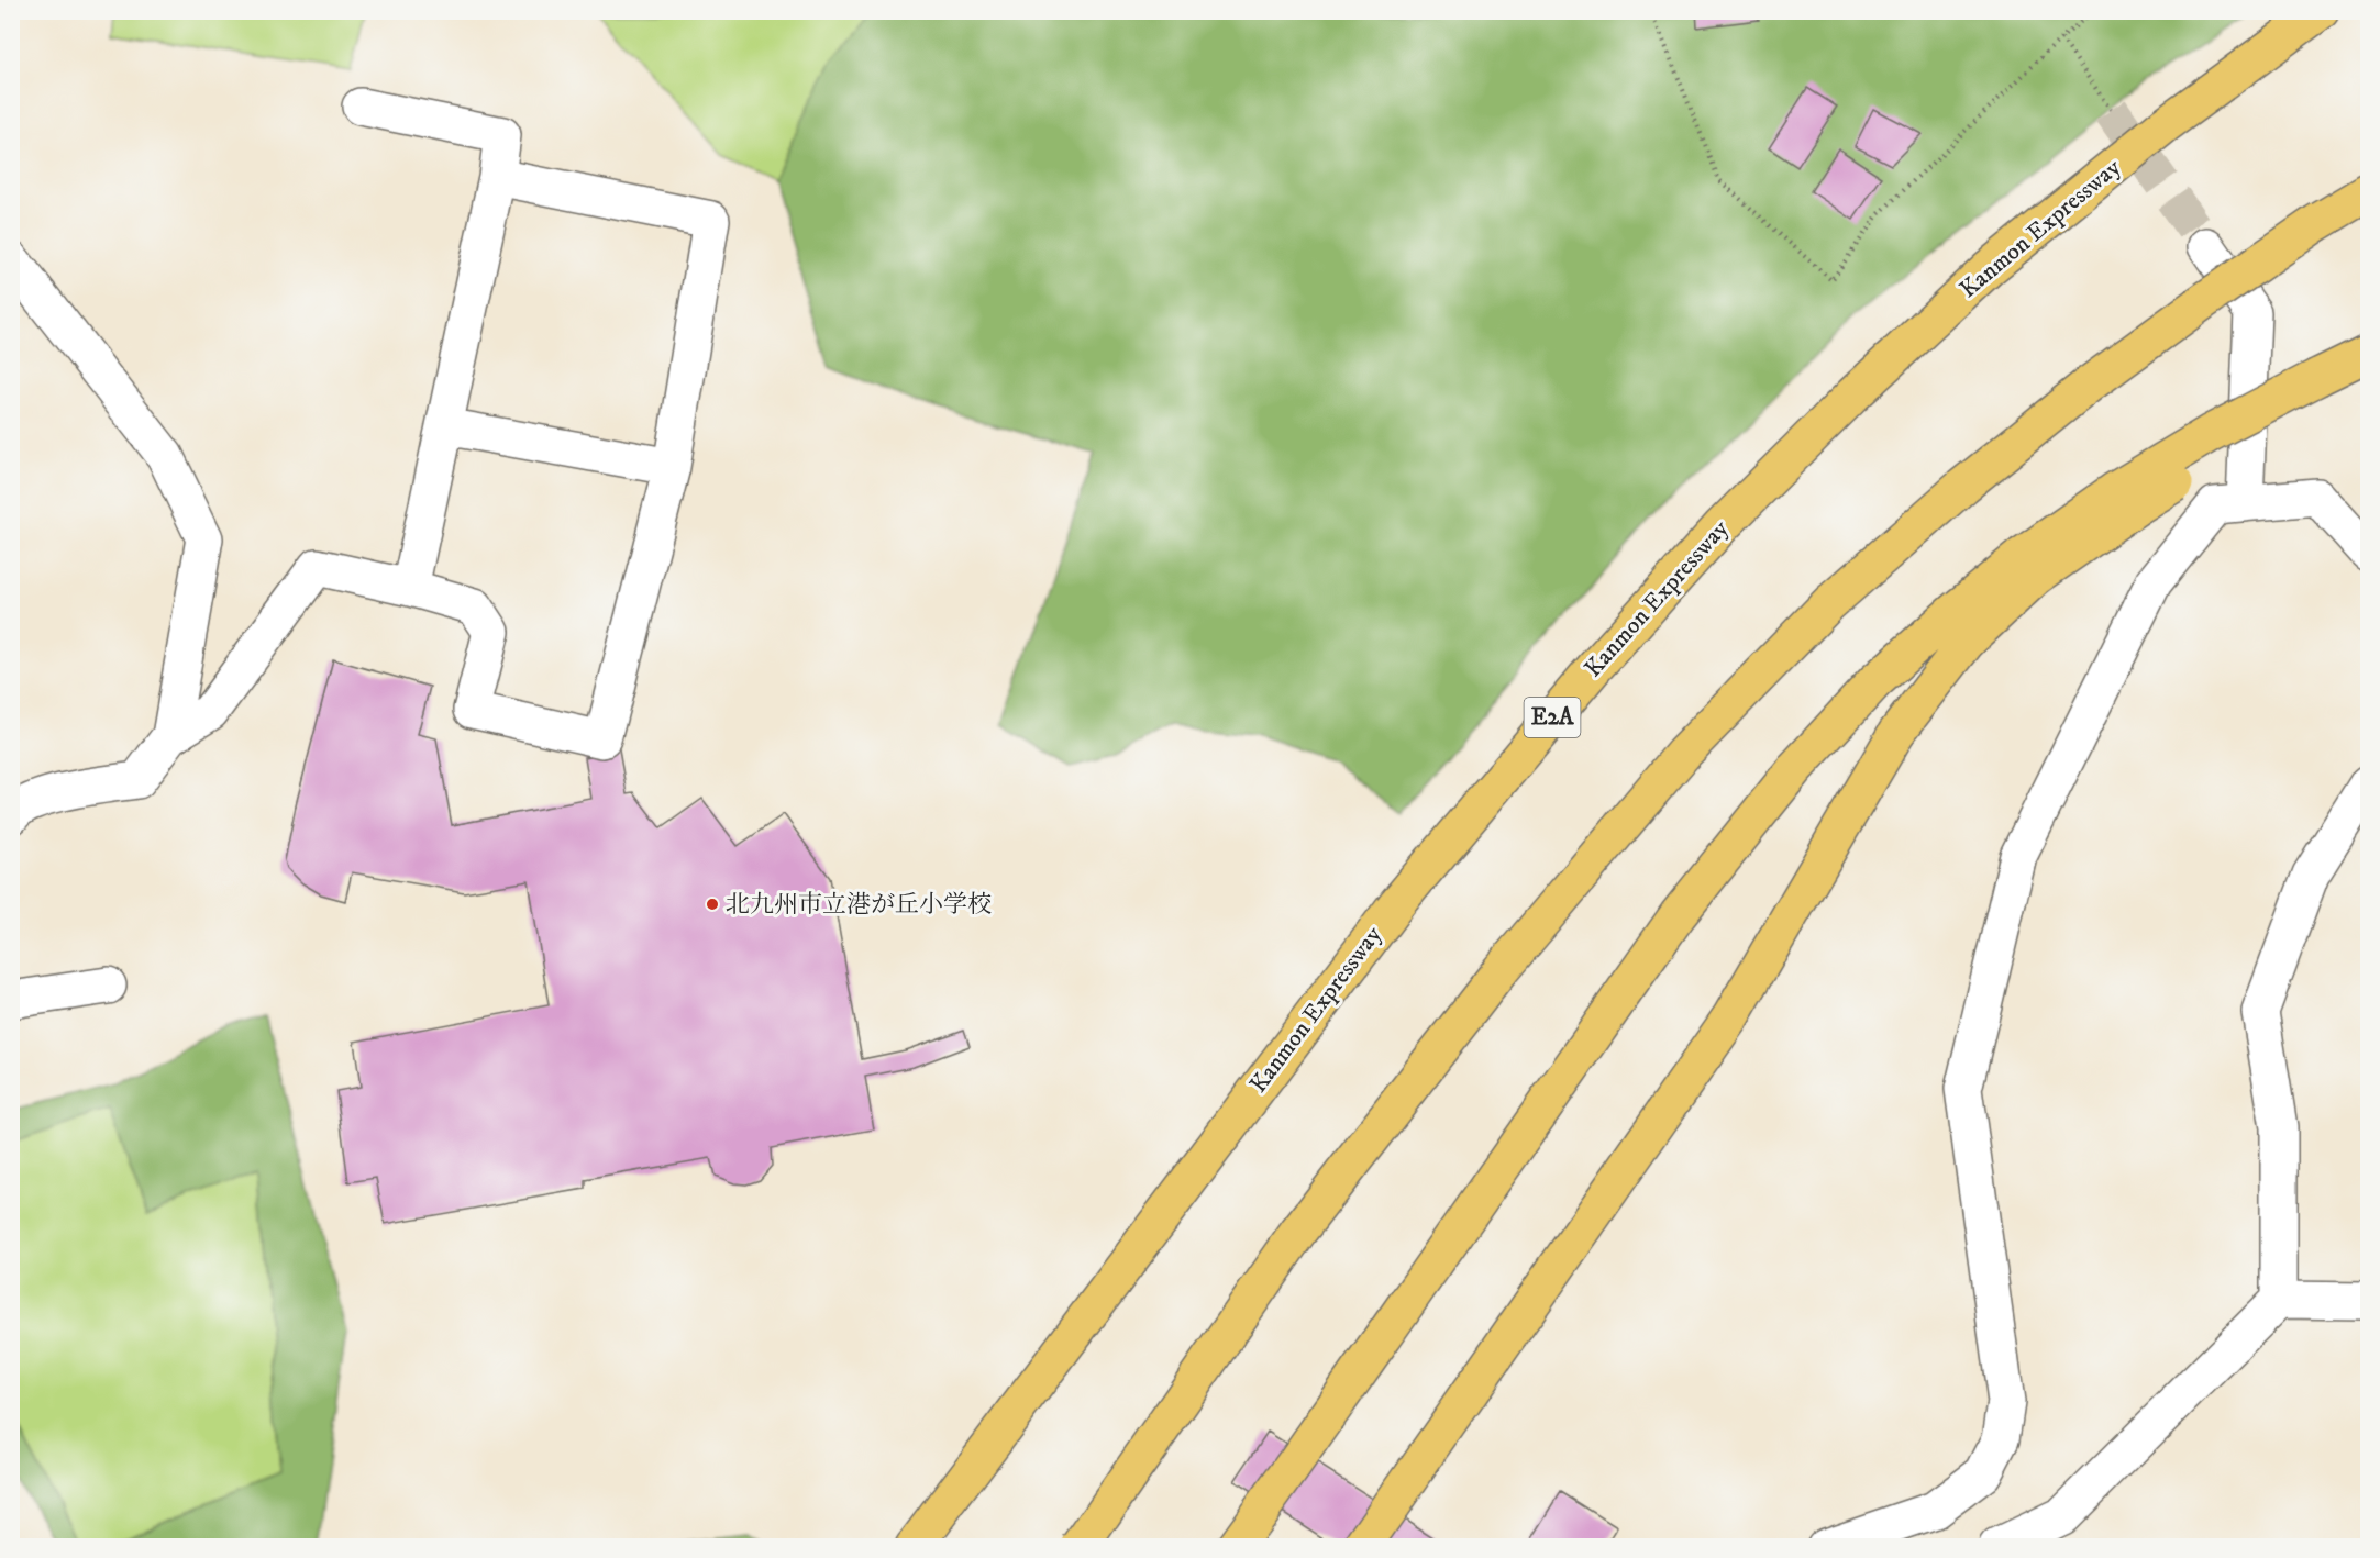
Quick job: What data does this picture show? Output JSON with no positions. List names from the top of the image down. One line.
{"streets":{"highway":["Kanmon Expressway","E2A"]},"places":["北九州市立港が丘小学校"]}
